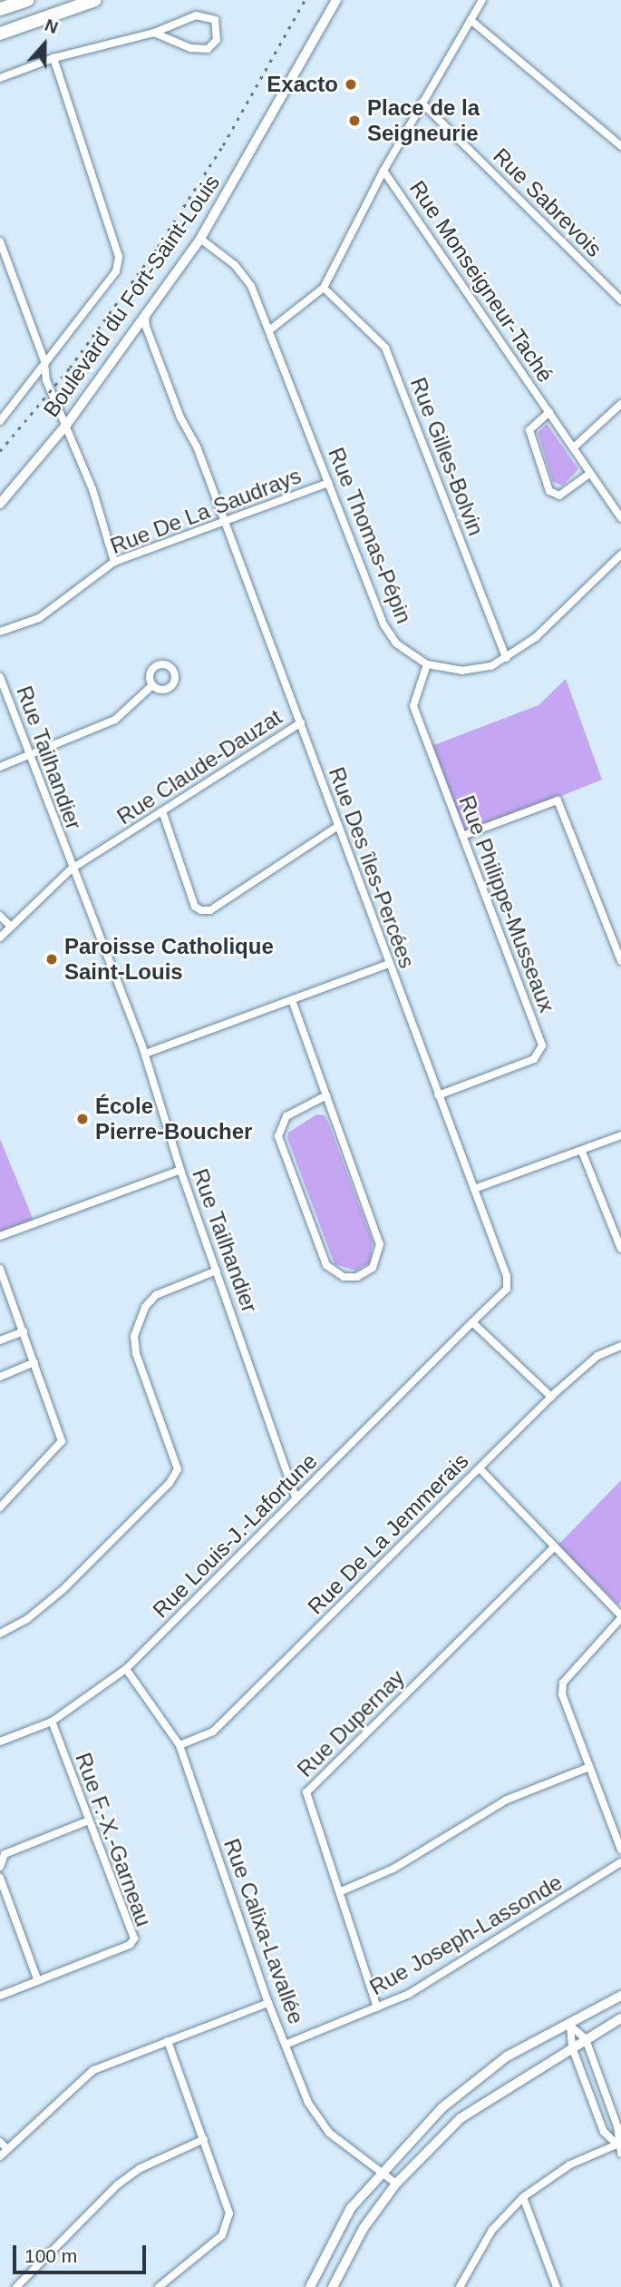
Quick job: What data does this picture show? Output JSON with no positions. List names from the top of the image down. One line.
{"streets":{"main road":["Boulevard du Fort-Saint-Louis"],"street":["Rue Sabrevois","Rue Monseigneur-Taché","Rue Gilles-Bolvin","Rue De La Saudrays","Rue Thomas-Pépin","Rue Tailhandier","Rue Claude-Dauzat","Rue Des îles-Percées","Rue Philippe-Musseaux","Rue De La Jemmerais","Rue Louis-J.-Lafortune","Rue Dupernay","Rue F.-X.-Garneau","Rue Calixa-Lavallée","Rue Joseph-Lassonde"]},"crossings":[["Boulevard du Fort-Saint-Louis","Rue Thomas-Pépin"],["Boulevard du Fort-Saint-Louis","Rue Des îles-Percées"],["Rue Gilles-Bolvin","Rue Thomas-Pépin"],["Rue De La Saudrays","Rue Thomas-Pépin"],["Rue De La Saudrays","Rue Des îles-Percées"],["Rue Thomas-Pépin","Rue Philippe-Musseaux"],["Rue Tailhandier","Rue Claude-Dauzat"],["Rue Tailhandier","Rue Louis-J.-Lafortune"],["Rue Claude-Dauzat","Rue Des îles-Percées"],["Rue Des îles-Percées","Rue Philippe-Musseaux"],["Rue Des îles-Percées","Rue Louis-J.-Lafortune"],["Rue De La Jemmerais","Rue Calixa-Lavallée"],["Rue Louis-J.-Lafortune","Rue F.-X.-Garneau"],["Rue Louis-J.-Lafortune","Rue Calixa-Lavallée"],["Rue Dupernay","Rue Joseph-Lassonde"],["Rue Calixa-Lavallée","Rue Joseph-Lassonde"]],"places":["Exacto","Place de la Seigneurie","Paroisse Catholique Saint-Louis","École Pierre-Boucher"],"scale_bar":"100 m","north":"top"}
